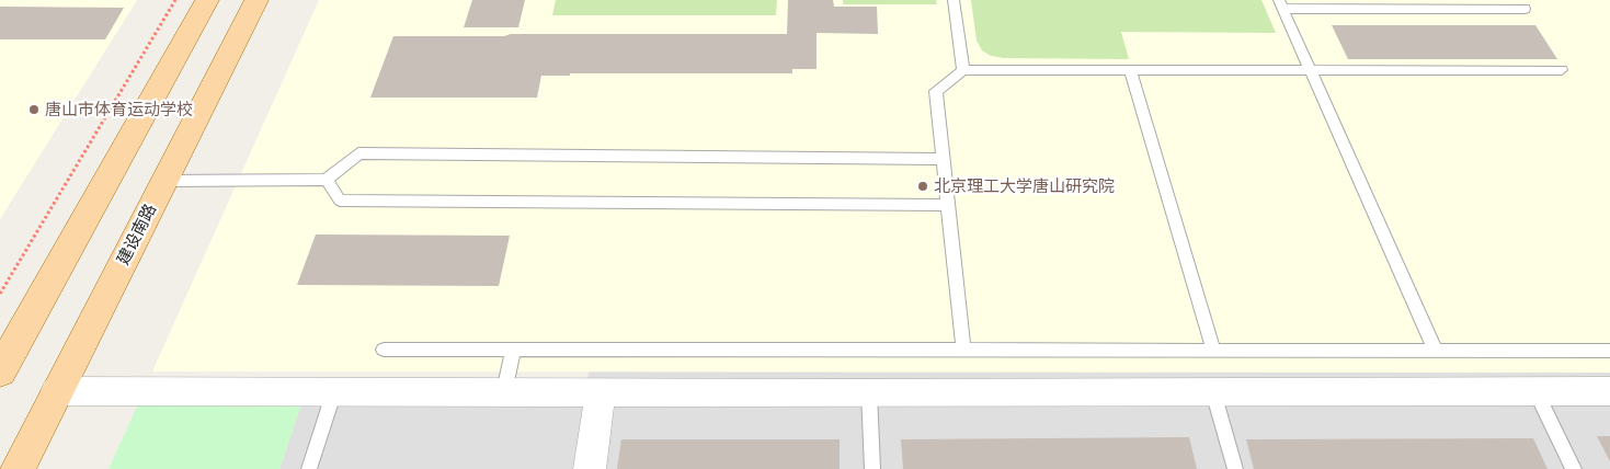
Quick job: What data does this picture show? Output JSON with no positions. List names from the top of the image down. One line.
{"streets":{"main road":["建设南路"]},"places":["唐山市体育运动学校","北京理工大学唐山研究院"]}
